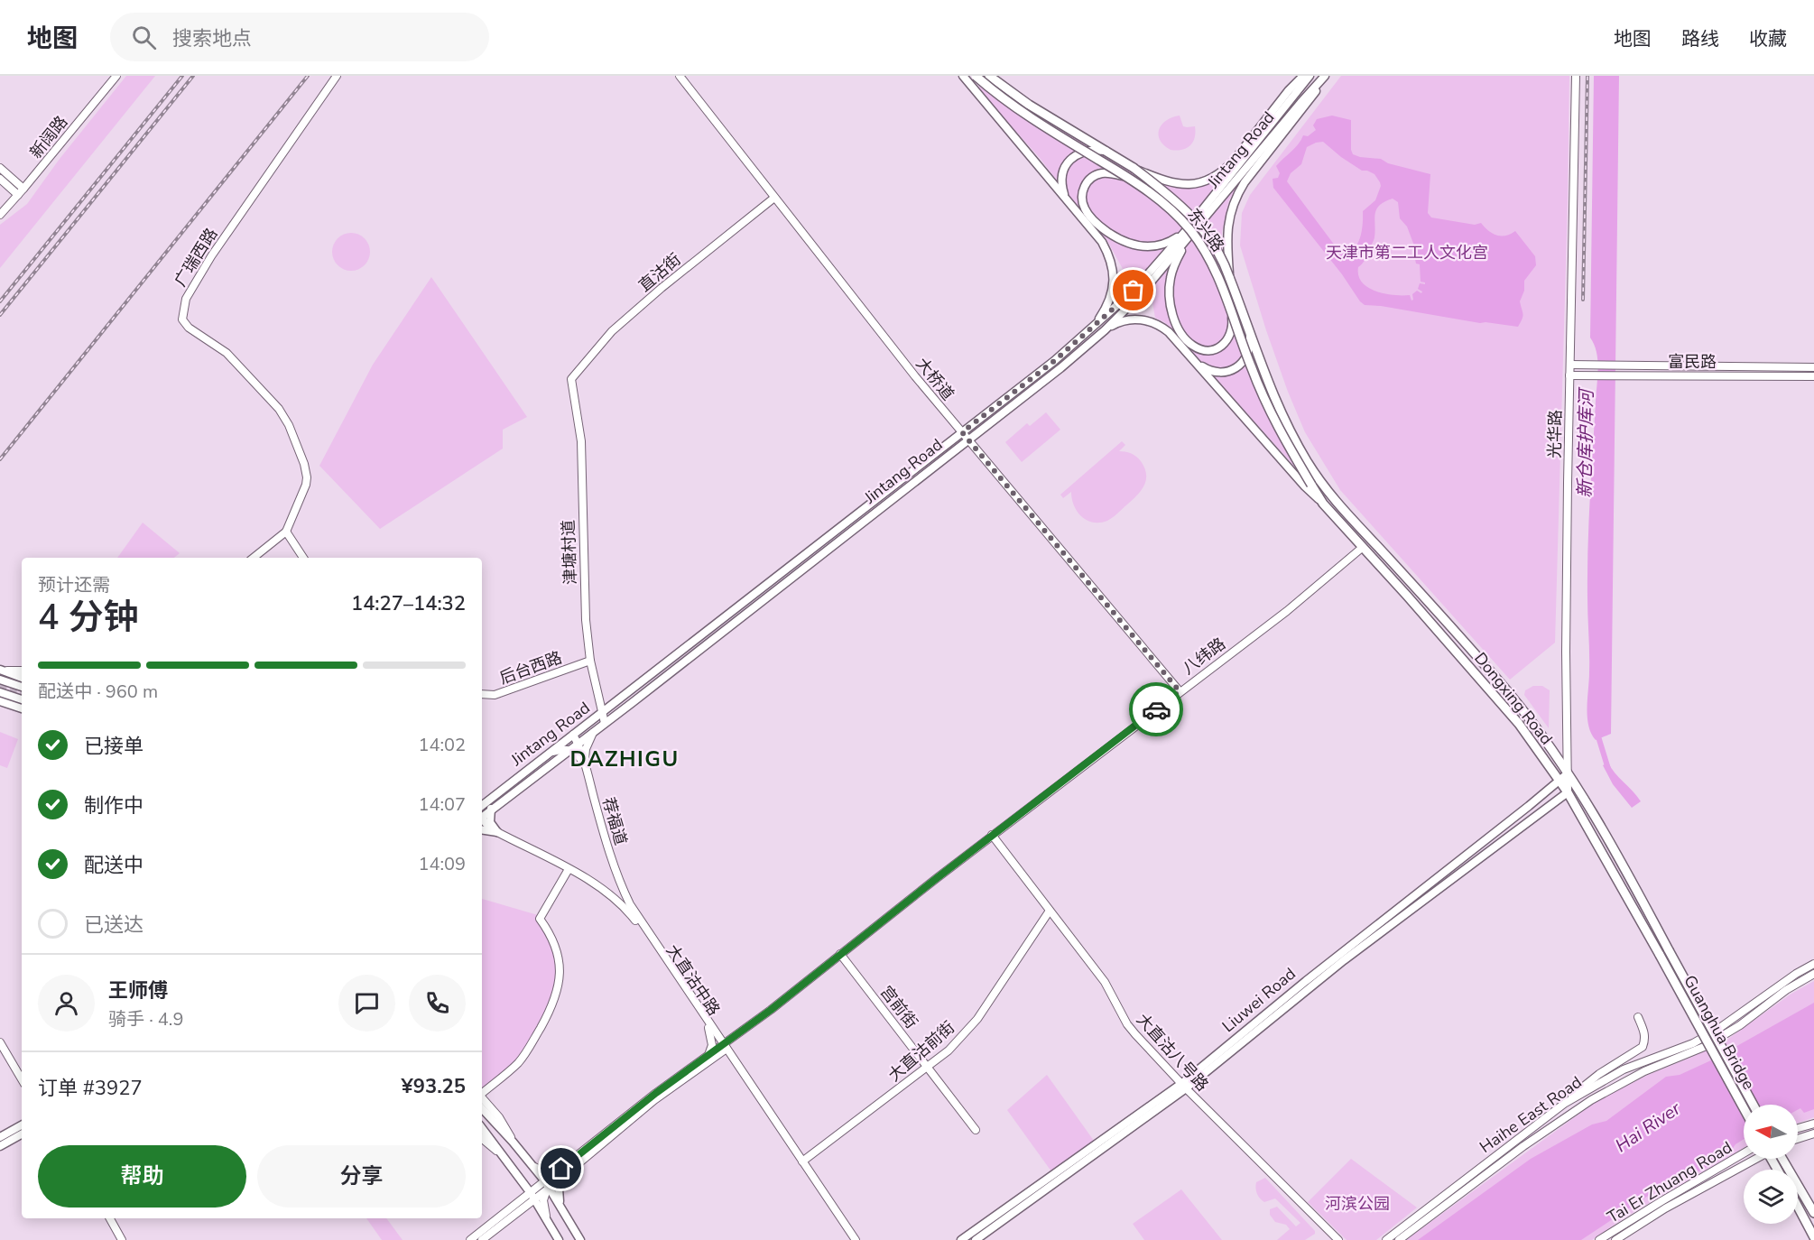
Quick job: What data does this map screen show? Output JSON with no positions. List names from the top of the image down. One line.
{"streets":{"highway":["东兴路","Dongxing Road","Guanghua Bridge"],"main road":["Jintang Road","Liuwei Road"],"street":["新阔路","广瑞西路","直沽街","富民路","大桥道","光华路","津塘村道","八纬路","后台西路","荐福道","大直沽中路","宫前街","大直沽前街","大直沽八号路","Haihe East Road","Tai Er Zhuang Road"]},"crossings":[["Jintang Road","大桥道"],["Jintang Road","津塘村道"],["Jintang Road","荐福道"],["东兴路","Dongxing Road"],["直沽街","大桥道"],["直沽街","津塘村道"],["富民路","光华路"],["大桥道","八纬路"],["光华路","Dongxing Road"],["光华路","Liuwei Road"],["津塘村道","后台西路"],["八纬路","Dongxing Road"],["八纬路","宫前街"],["八纬路","大直沽八号路"],["Dongxing Road","Liuwei Road"],["Dongxing Road","Guanghua Bridge"],["荐福道","大直沽中路"],["Liuwei Road","大直沽八号路"],["宫前街","大直沽前街"],["大直沽前街","大直沽八号路"]],"districts":["DAZHIGU"],"water":["新仓库护库河","Hai River"],"parks":["天津市第二工人文化宫","河滨公园"],"north":"left","page":{"header":"地图","search":"搜索地点","nav":["地图","路线","收藏"],"heading":["4 分钟","预计还需","14:27–14:32"],"panel":["王师傅","骑手 · 4.9","订单 #3927","¥93.25"],"bar":"配送中 · 960 m","list":[["已接单","14:02"],["制作中","14:07"],["配送中","14:09"],"已送达"],"buttons":["帮助","分享"]}}
